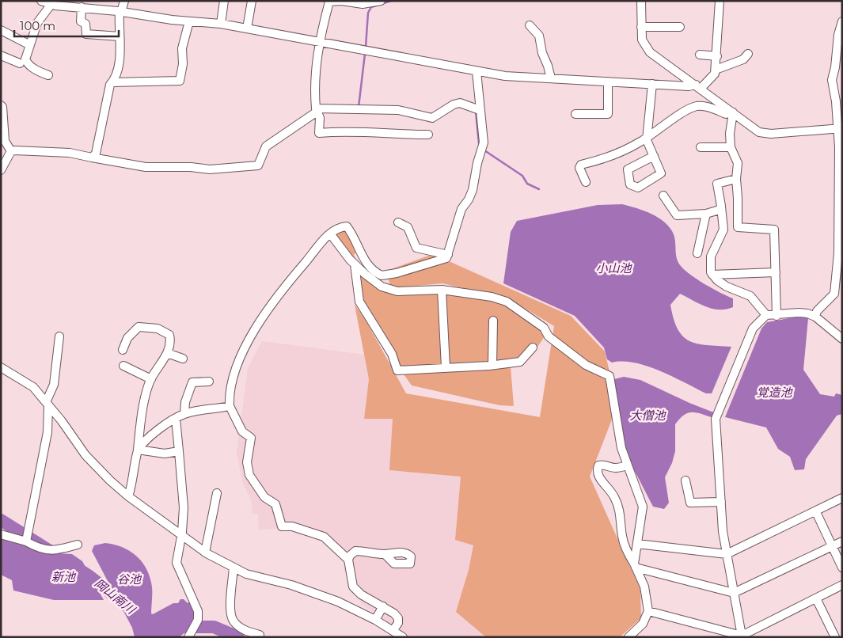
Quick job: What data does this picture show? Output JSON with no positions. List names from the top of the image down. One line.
{"water":["小山池","覚造池","大僧池","新池","谷池","岡山南川"],"scale_bar":"100 m"}
